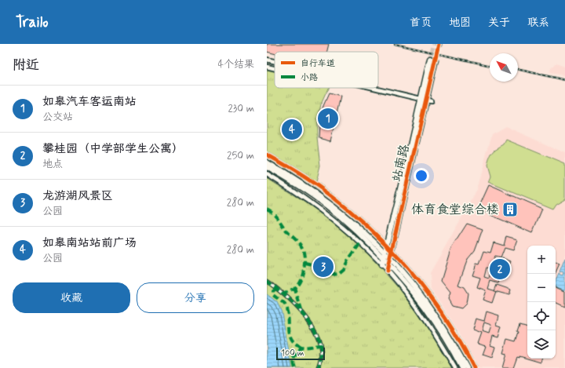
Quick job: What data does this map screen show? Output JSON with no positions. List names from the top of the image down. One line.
{"streets":{"street":["站南路"]},"places":{"building":["体育食堂综合楼"]},"legend":["自行车道","小路"],"scale_bar":"100 m","north":"top left","page":{"header":"Trailo","nav":["首页","地图","关于","联系"],"heading":["附近","4个结果"],"list":[{"mark":"1","name":"如皋汽车客运南站","note":"公交站","value":"230 m"},{"mark":"2","name":"攀桂园（中学部学生公寓）","note":"地点","value":"250 m"},{"mark":"3","name":"龙游湖风景区","note":"公园","value":"280 m"},{"mark":"4","name":"如皋南站站前广场","note":"公园","value":"280 m"}],"pins":["1","4","3","2"],"map_buttons":["+","−"],"buttons":["收藏","分享"],"scale":"100 m"}}
